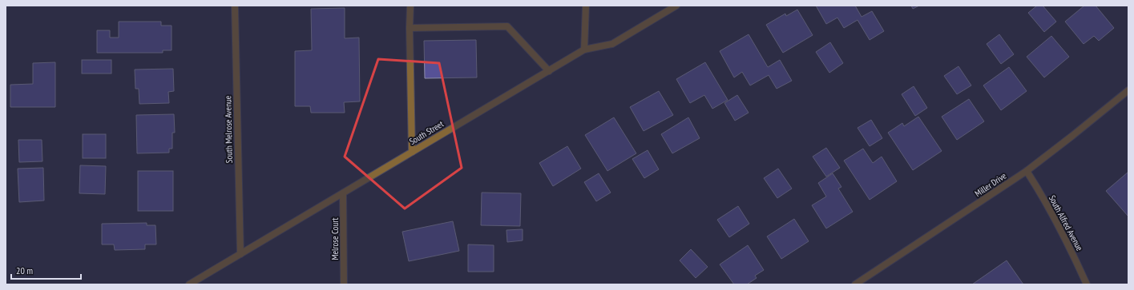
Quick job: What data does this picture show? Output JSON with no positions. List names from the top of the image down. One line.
{"streets":{"street":["South Melrose Avenue","South Street","Miller Drive","South Alfred Avenue","Melrose Court"]},"crossings":[["South Melrose Avenue","South Street"],["South Street","Melrose Court"],["Miller Drive","South Alfred Avenue"]],"scale_bar":"20 m"}
